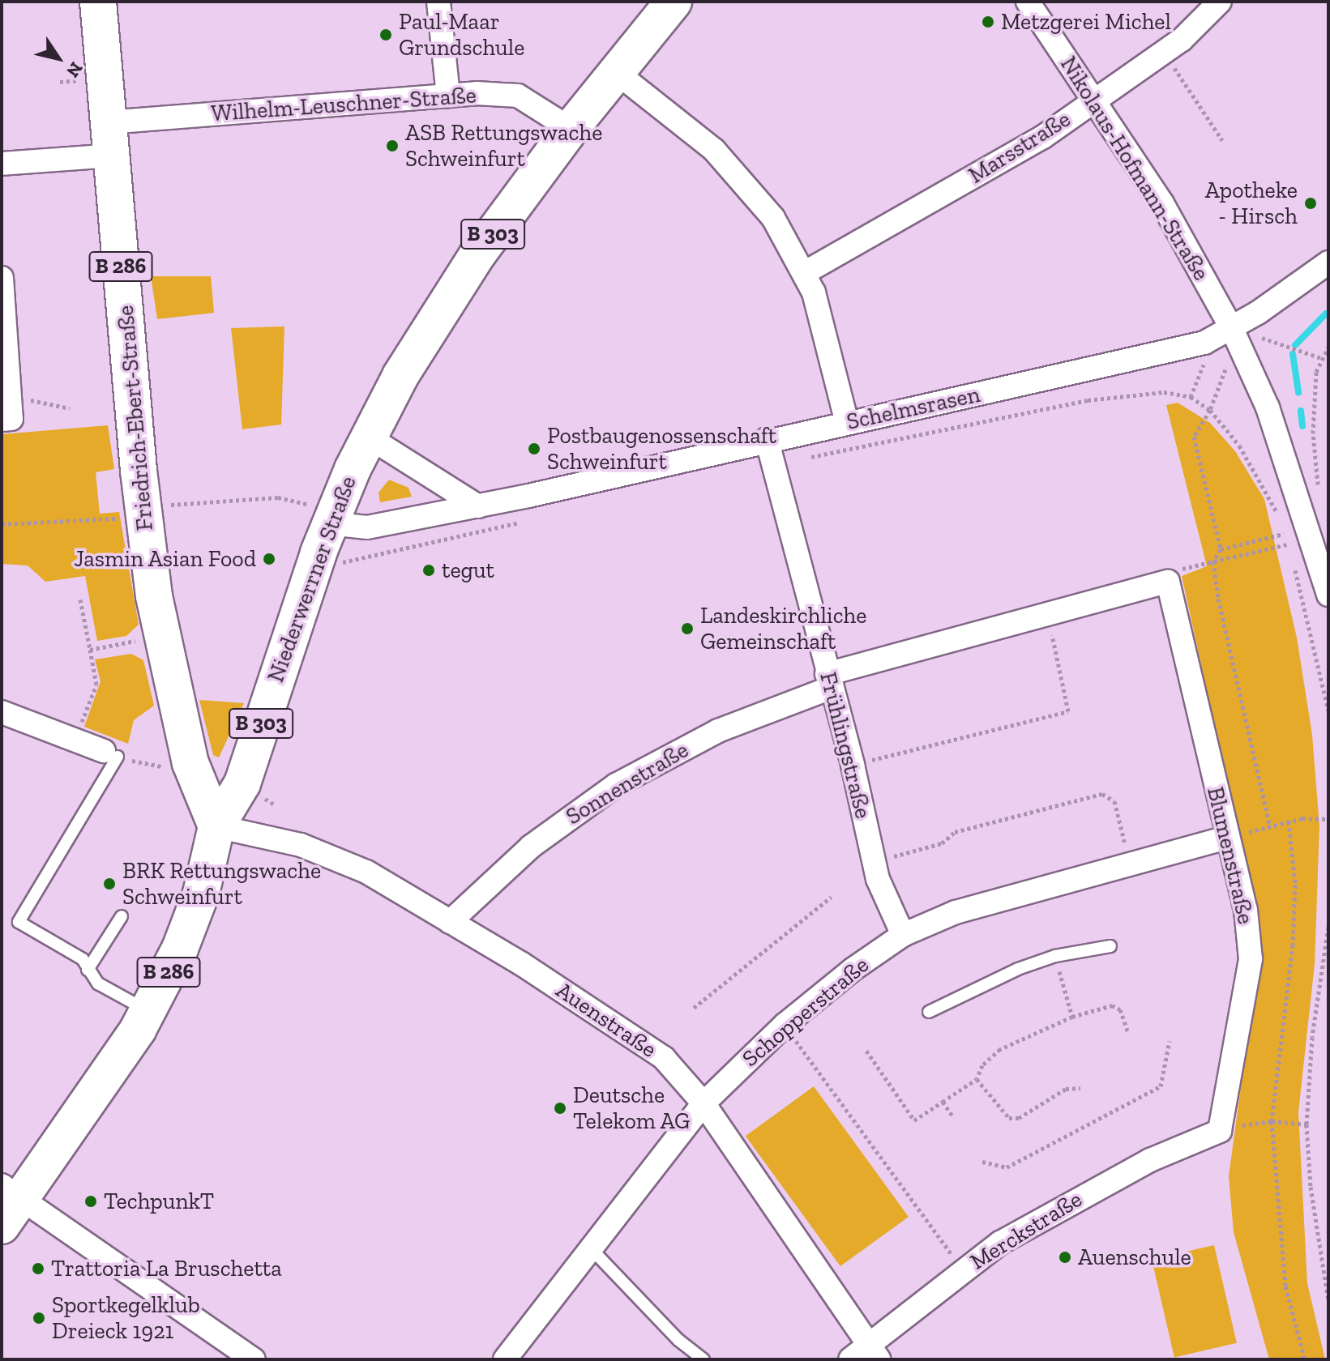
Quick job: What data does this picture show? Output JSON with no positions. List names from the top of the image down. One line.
{"streets":{"main road":["B 303","B 286","Friedrich-Ebert-Straße","Niederwerrner Straße"],"street":["Wilhelm-Leuschner-Straße","Marsstraße","Nikolaus-Hofmann-Straße","Schelmsrasen","Frühlingstraße","Sonnenstraße","Blumenstraße","Schopperstraße","Auenstraße","Merckstraße"]},"crossings":[["Wilhelm-Leuschner-Straße","Friedrich-Ebert-Straße"],["Wilhelm-Leuschner-Straße","Niederwerrner Straße"],["Marsstraße","Nikolaus-Hofmann-Straße"],["Nikolaus-Hofmann-Straße","Schelmsrasen"],["Schelmsrasen","Niederwerrner Straße"],["Schelmsrasen","Frühlingstraße"],["Friedrich-Ebert-Straße","Niederwerrner Straße"],["Friedrich-Ebert-Straße","Auenstraße"],["Niederwerrner Straße","Auenstraße"],["Frühlingstraße","Sonnenstraße"],["Frühlingstraße","Schopperstraße"],["Sonnenstraße","Blumenstraße"],["Sonnenstraße","Auenstraße"],["Blumenstraße","Schopperstraße"],["Blumenstraße","Merckstraße"],["Schopperstraße","Auenstraße"],["Auenstraße","Merckstraße"]],"places":["Metzgerei Michel","Paul-Maar Grundschule","ASB Rettungswache Schweinfurt","Apotheke - Hirsch","Postbaugenossenschaft Schweinfurt","Jasmin Asian Food","tegut","Landeskirchliche Gemeinschaft","BRK Rettungswache Schweinfurt","Deutsche Telekom AG","TechpunkT","Auenschule","Trattoria La Bruschetta","Sportkegelklub Dreieck 1921"],"north":"bottom right"}
